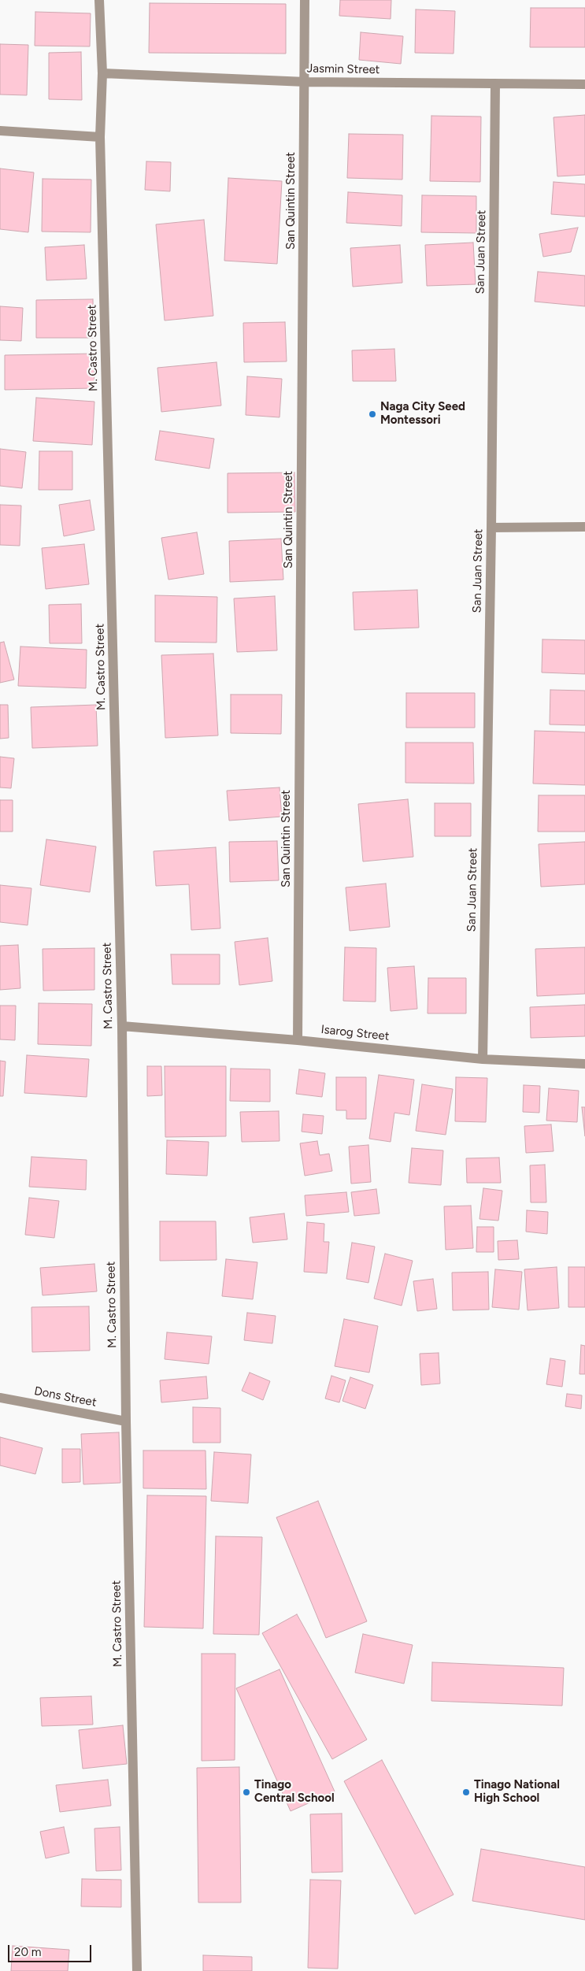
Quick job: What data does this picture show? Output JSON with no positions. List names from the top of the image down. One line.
{"streets":{"street":["Jasmin Street","San Quintin Street","San Juan Street","M. Castro Street","Isarog Street","Dons Street"]},"crossings":[["Jasmin Street","San Quintin Street"],["Jasmin Street","San Juan Street"],["Jasmin Street","M. Castro Street"],["San Quintin Street","Isarog Street"],["San Juan Street","Isarog Street"],["M. Castro Street","Isarog Street"],["M. Castro Street","Dons Street"]],"places":["Naga City Seed Montessori","Tinago Central School","Tinago National High School"],"scale_bar":"20 m"}
